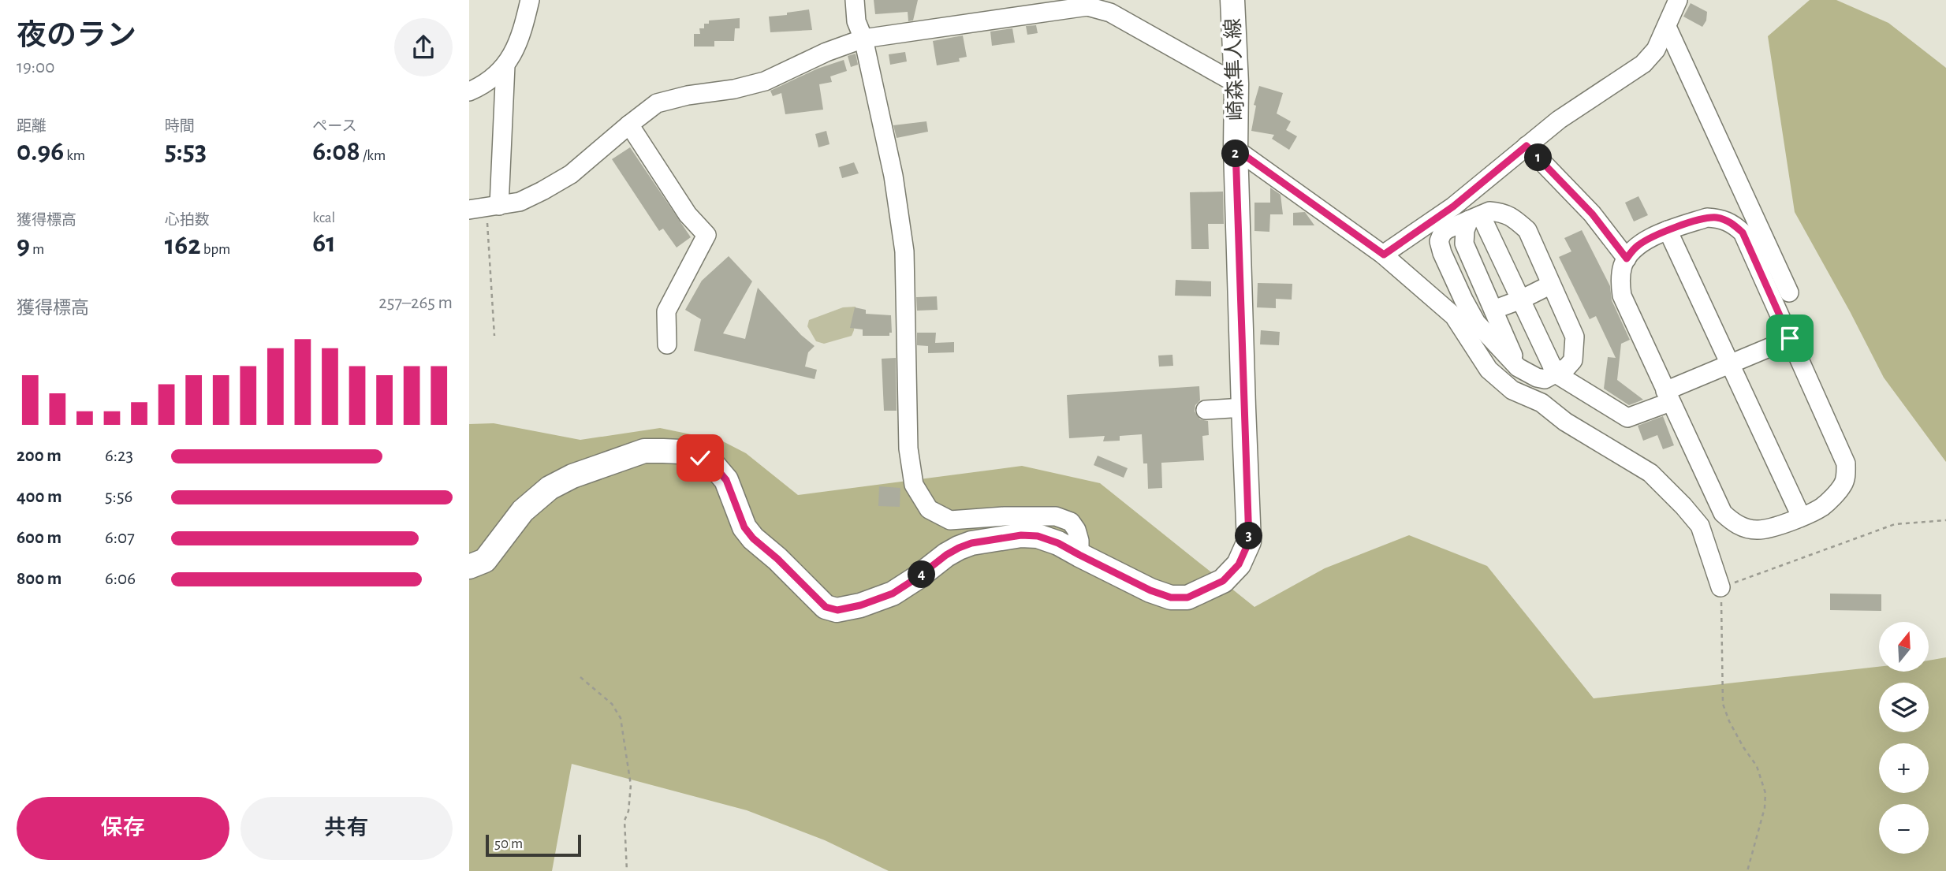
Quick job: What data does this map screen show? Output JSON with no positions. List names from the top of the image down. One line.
{"streets":{"main road":["崎森隼人線"]},"scale_bar":"50 m","north":"top","page":{"heading":["夜のラン","19:00"],"stats":[["距離","0.96 km"],["時間","5:53"],["ペース","6:08 /km"],["獲得標高","9 m"],["心拍数","162 bpm"],["kcal","61"]],"pins":["2","1","3","4"],"chart":["獲得標高","257–265 m"],"list":[{"name":"200 m","note":"6:23"},{"name":"400 m","note":"5:56"},{"name":"600 m","note":"6:07"},{"name":"800 m","note":"6:06"}],"map_buttons":["+","−"],"buttons":["保存","共有"],"scale":"50 m"}}
